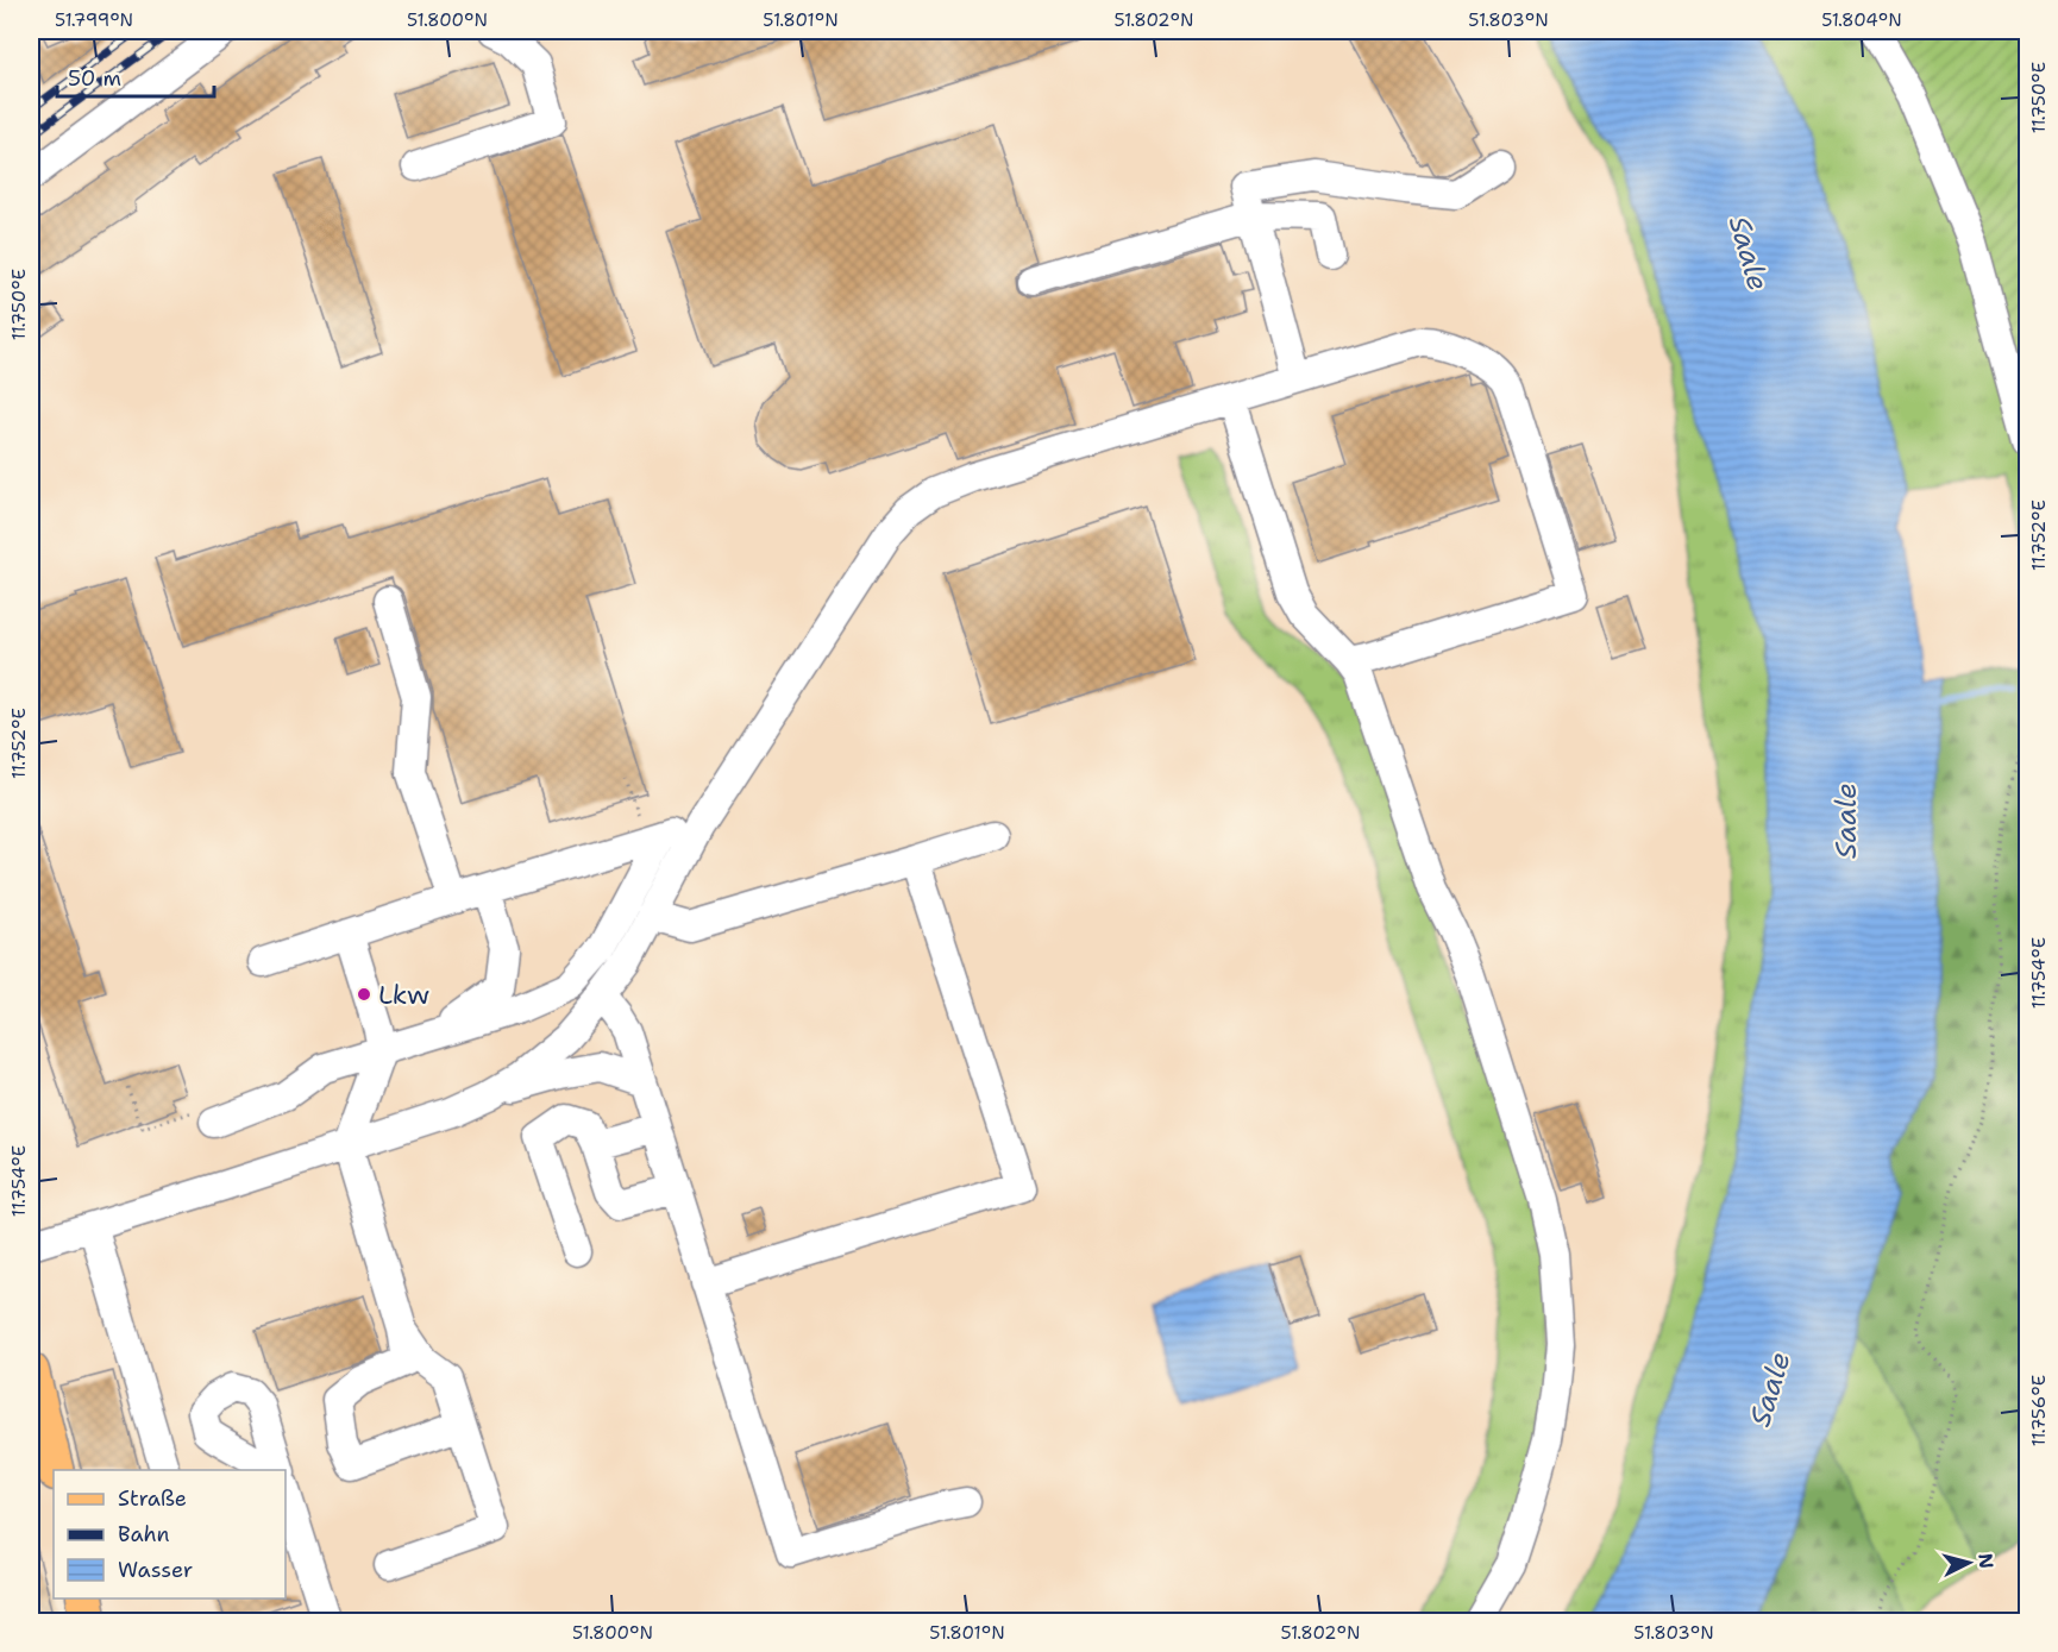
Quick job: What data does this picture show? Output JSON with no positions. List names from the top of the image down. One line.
{"water":["Saale"],"places":["Lkw"],"legend":["Straße","Bahn","Wasser"],"scale_bar":"50 m","north":"right","coordinates":["51.799°N","51.800°N","51.801°N","51.802°N","51.803°N","51.804°N","11.750°E","11.752°E","11.754°E","11.756°E"]}
